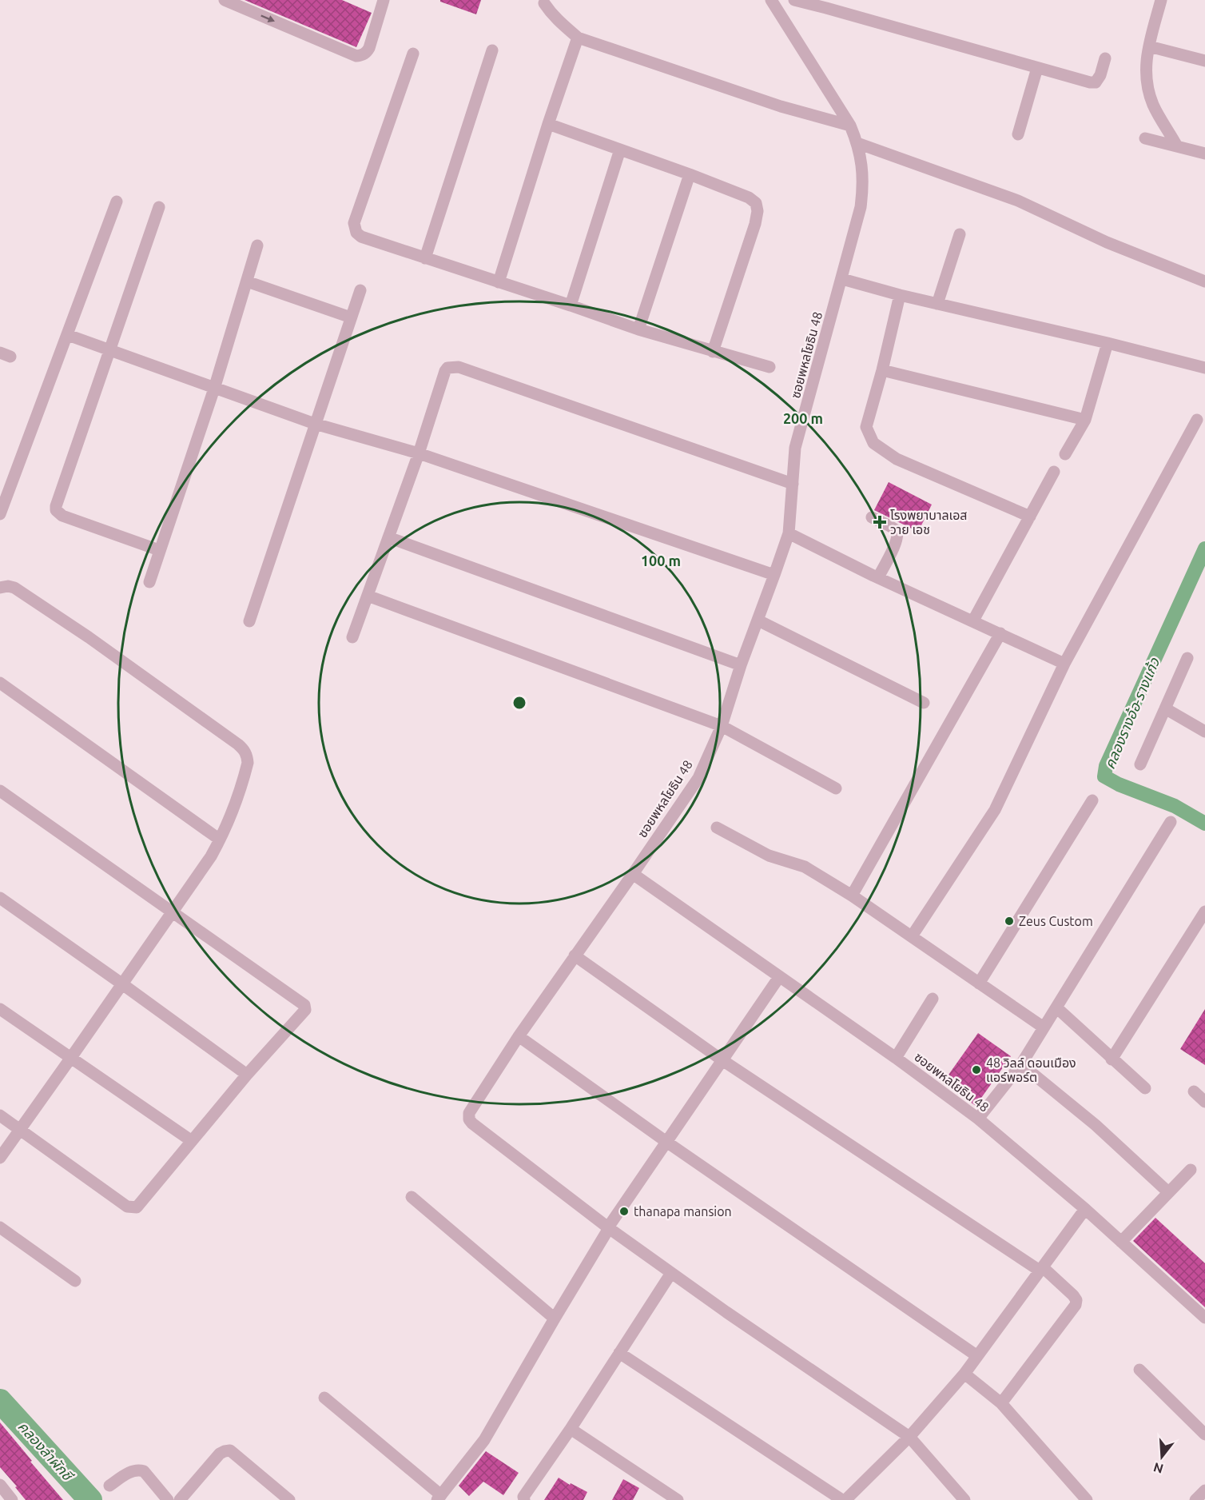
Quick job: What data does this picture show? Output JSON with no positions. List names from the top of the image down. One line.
{"streets":{"street":["ซอยพหลโยธิน 48"]},"water":["คลองรางอ้อ-รางแก้ว","คลองลำผักชี"],"places":{"health":["โรงพยาบาลเอส วาย เอช"],"other":["Zeus Custom","48 วิลล์ ดอนเมือง แอร์พอร์ต","thanapa mansion"]},"north":"bottom","rings":["200 m","100 m"]}
